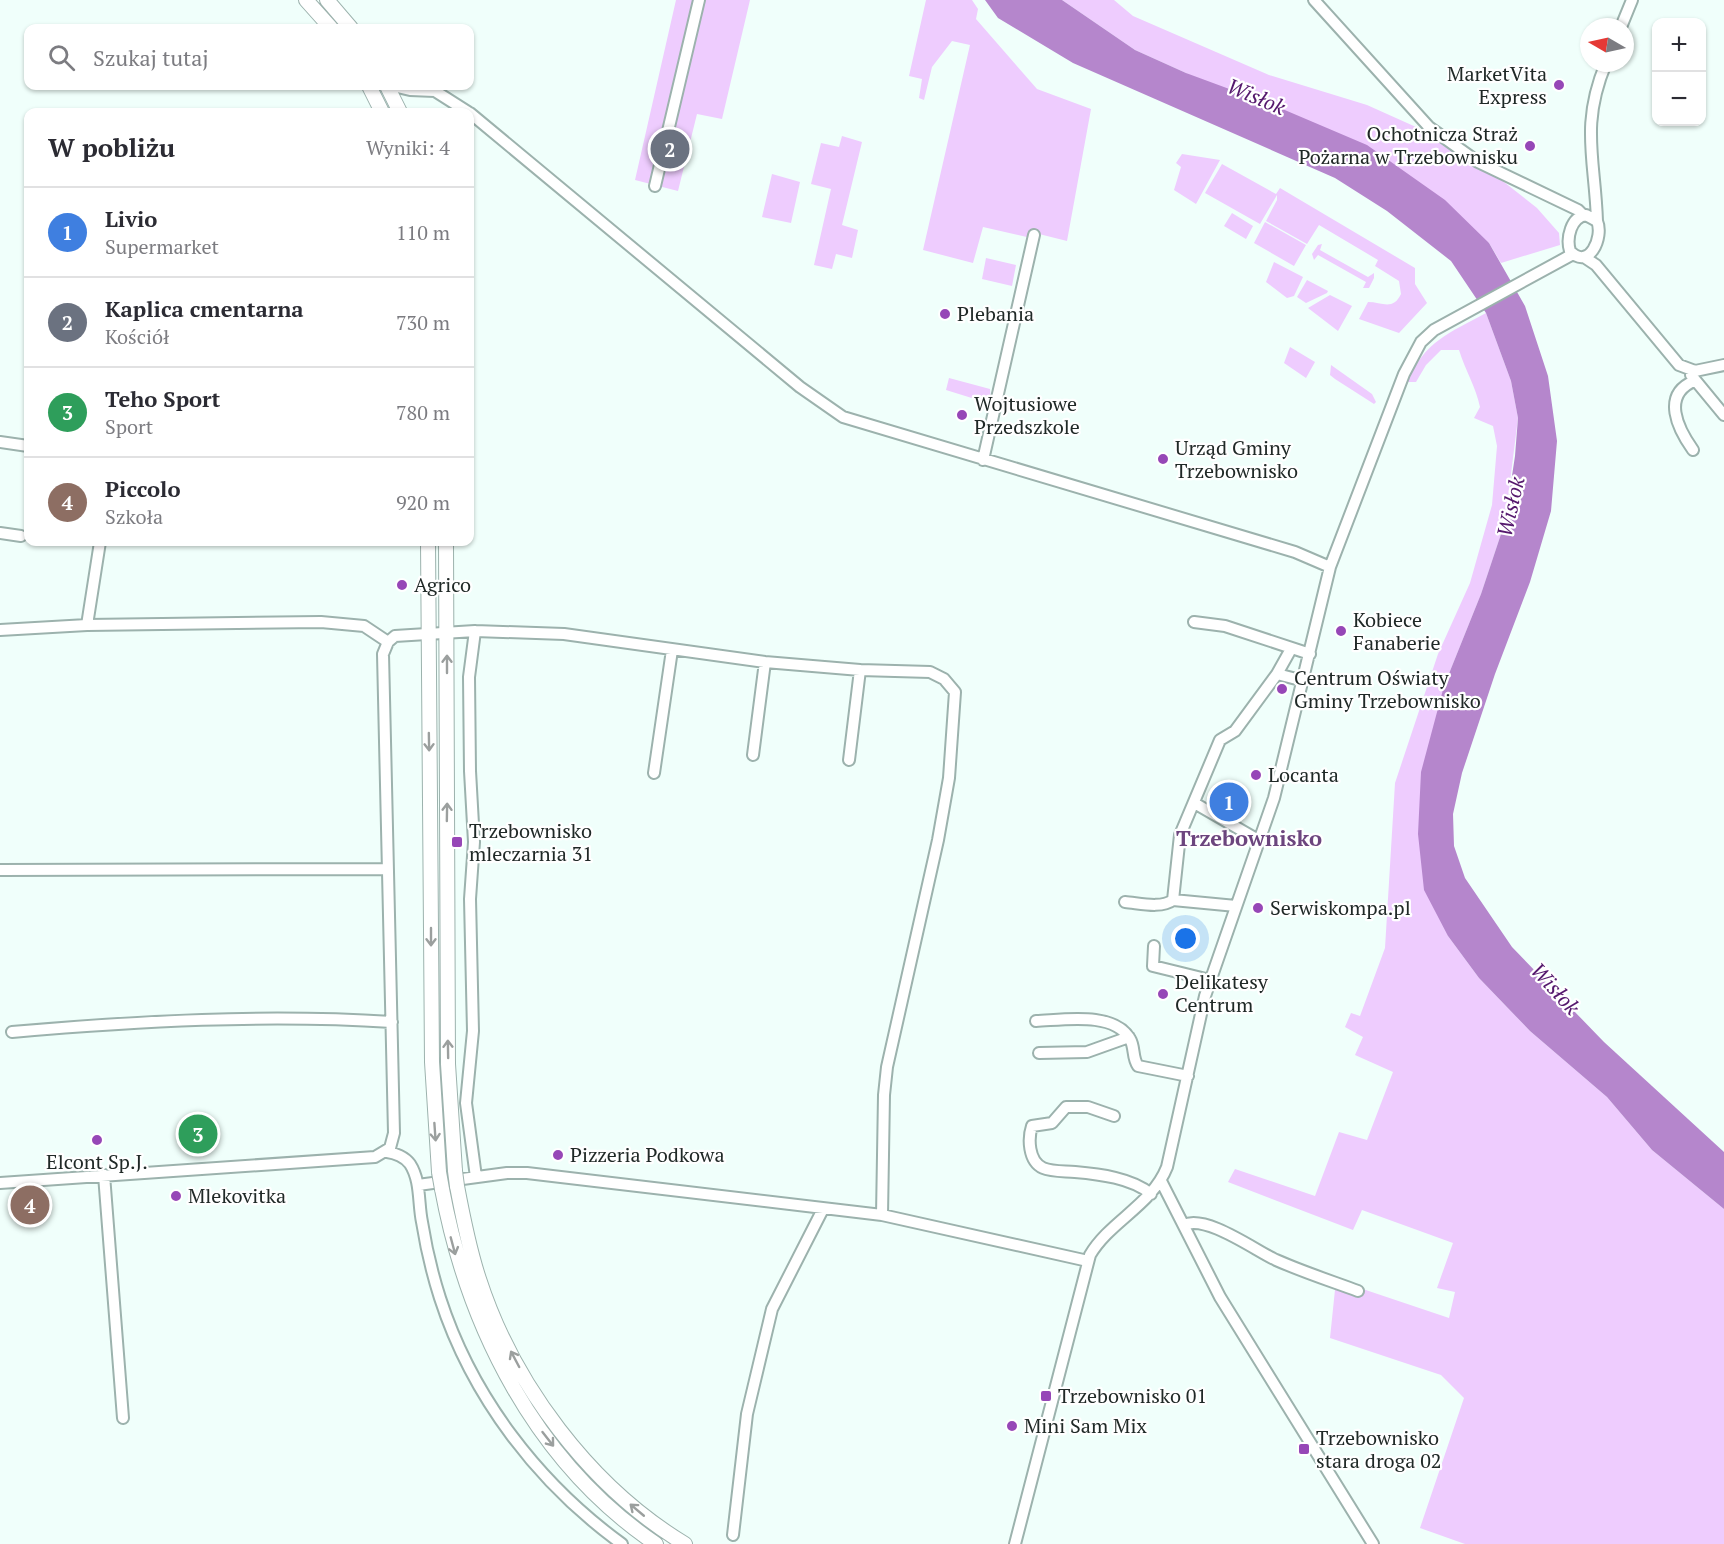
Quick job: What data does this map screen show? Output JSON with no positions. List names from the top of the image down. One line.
{"districts":["Trzebownisko"],"water":["Wisłok"],"places":{"other":["MarketVita Express","Ochotnicza Straż Pożarna w Trzebownisku","Plebania","Wojtusiowe Przedszkole","Urząd Gminy Trzebownisko","Agrico","Kobiece Fanaberie","Centrum Oświaty Gminy Trzebownisko","Locanta","Serwiskompa.pl","Delikatesy Centrum","Elcont Sp.J.","Pizzeria Podkowa","Mlekovitka","Mini Sam Mix"],"transit":["Trzebownisko mleczarnia 31","Trzebownisko 01","Trzebownisko stara droga 02"]},"north":"left","page":{"map_buttons":["+","−"],"search":"Szukaj tutaj","heading":["W pobliżu","Wyniki: 4"],"pins":["2","1","3","4"],"list":[{"mark":"1","name":"Livio","note":"Supermarket","value":"110 m"},{"mark":"2","name":"Kaplica cmentarna","note":"Kościół","value":"730 m"},{"mark":"3","name":"Teho Sport","note":"Sport","value":"780 m"},{"mark":"4","name":"Piccolo","note":"Szkoła","value":"920 m"}]}}
